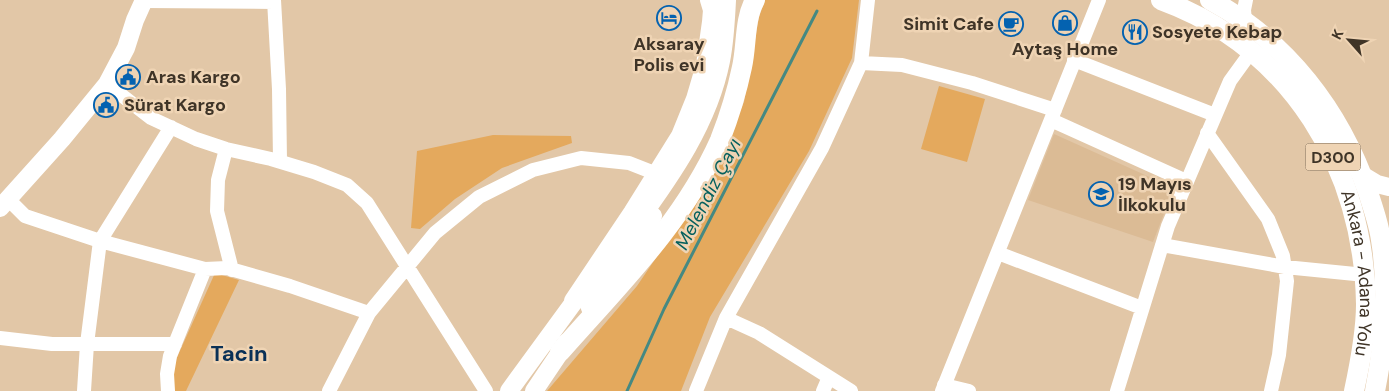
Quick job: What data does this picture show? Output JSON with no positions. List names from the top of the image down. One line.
{"streets":{"highway":["D300","Ankara - Adana Yolu"]},"districts":["Tacin"],"water":["Melendiz Çayı"],"places":{"hotel":["Aksaray Polis evi"],"shop":["Aytaş Home"],"cafe":["Simit Cafe"],"restaurant":["Sosyete Kebap"],"public building":["Aras Kargo","Sürat Kargo"],"school or university":["19 Mayıs İlkokulu"]},"north":"top left"}
